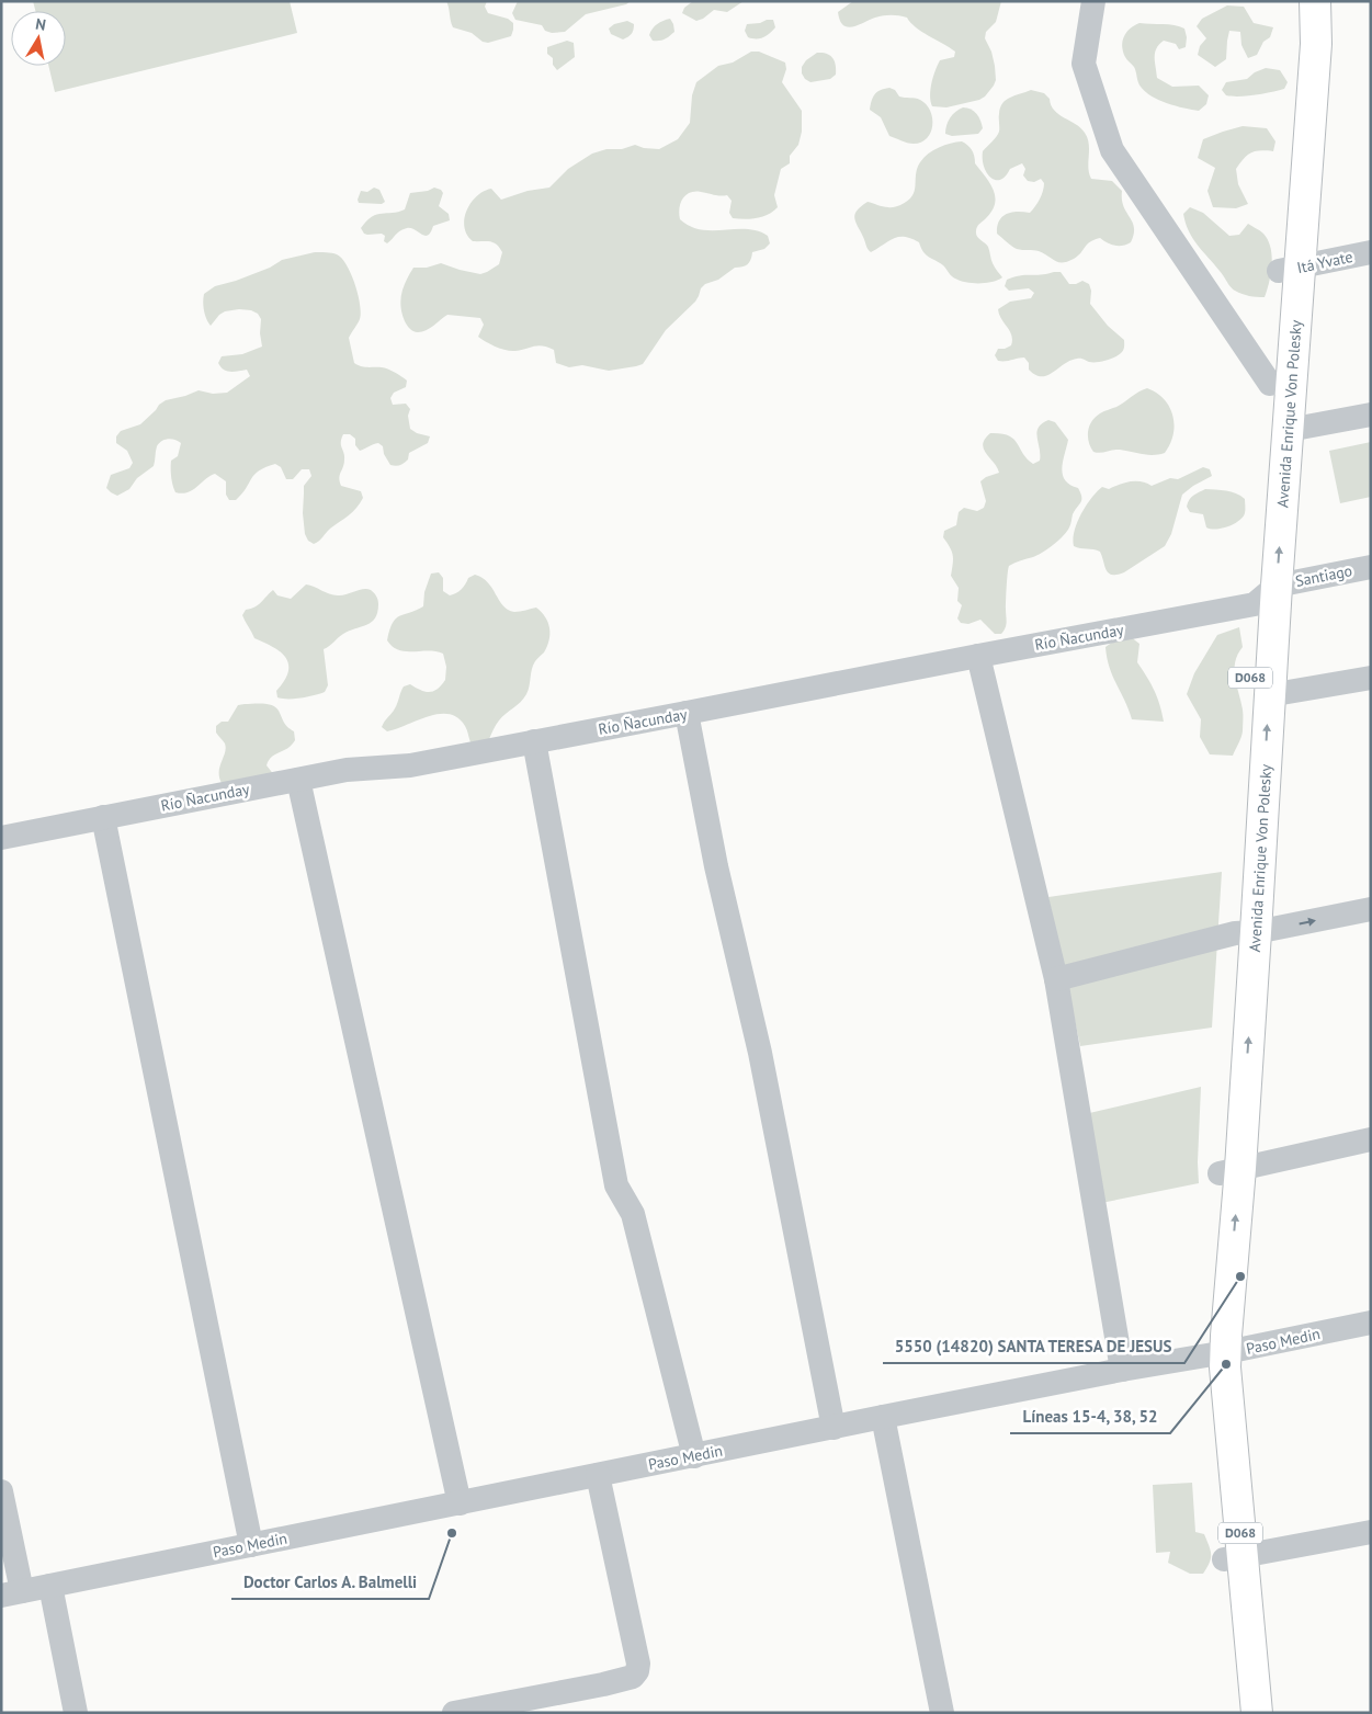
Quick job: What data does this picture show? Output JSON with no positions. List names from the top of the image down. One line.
{"streets":{"main road":["Avenida Enrique Von Polesky","D068"],"street":["Itá Yvate","Santiago","Río Ñacunday","Paso Medin"]},"crossings":[["Itá Yvate","Avenida Enrique Von Polesky"],["Avenida Enrique Von Polesky","Santiago"],["Avenida Enrique Von Polesky","Río Ñacunday"],["Avenida Enrique Von Polesky","Paso Medin"],["Santiago","Río Ñacunday"]],"places":["5550 (14820) SANTA TERESA DE JESUS","Líneas 15-4, 38, 52","Doctor Carlos A. Balmelli"],"north":"top"}
